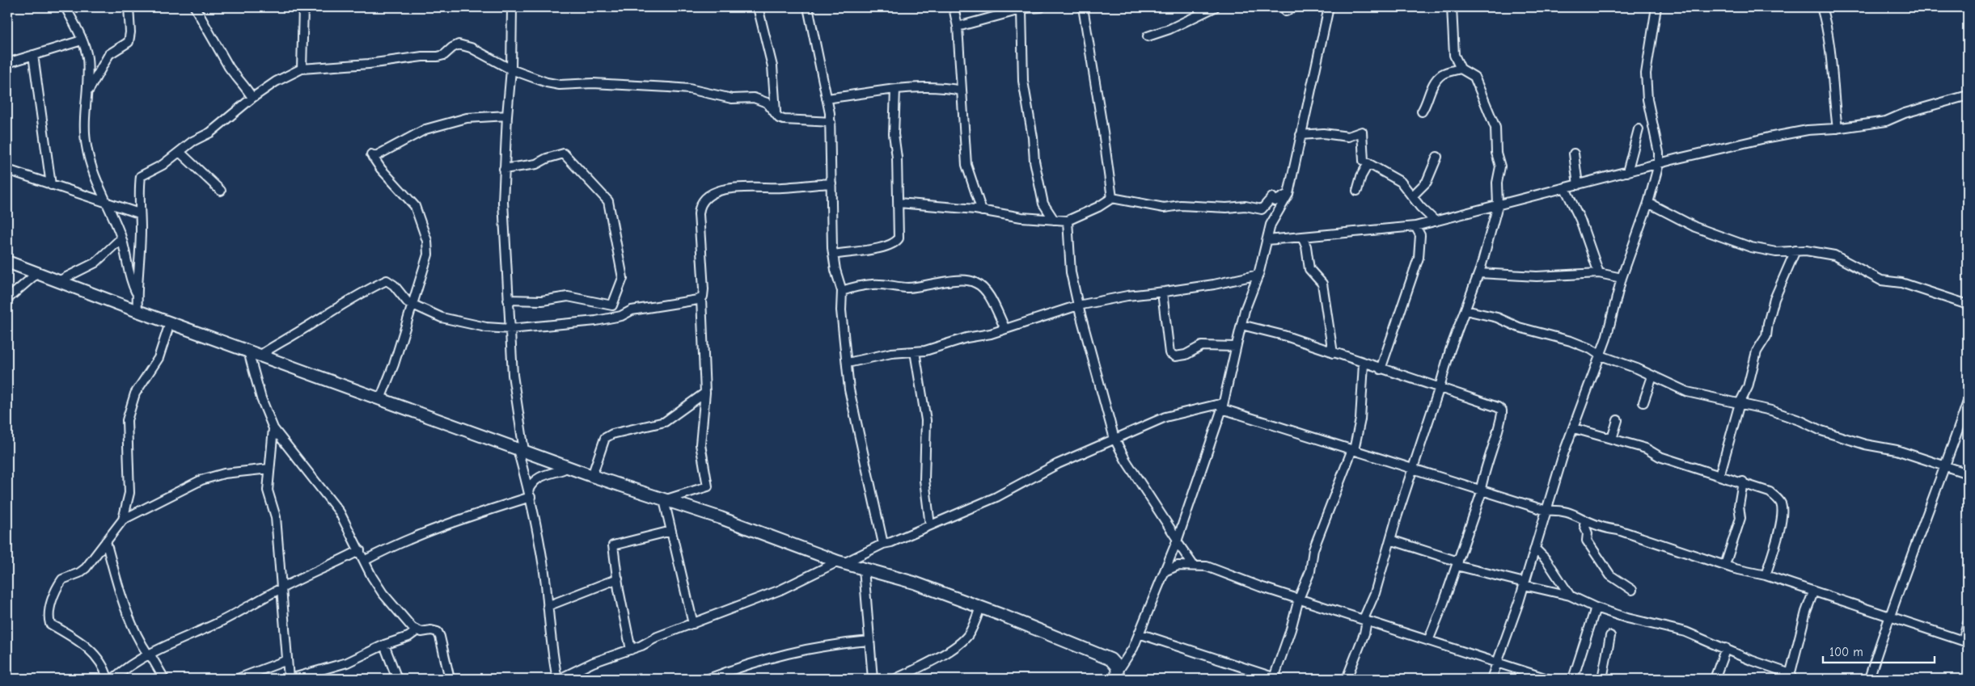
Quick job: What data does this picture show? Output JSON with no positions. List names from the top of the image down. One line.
{"scale_bar":"100 m"}
